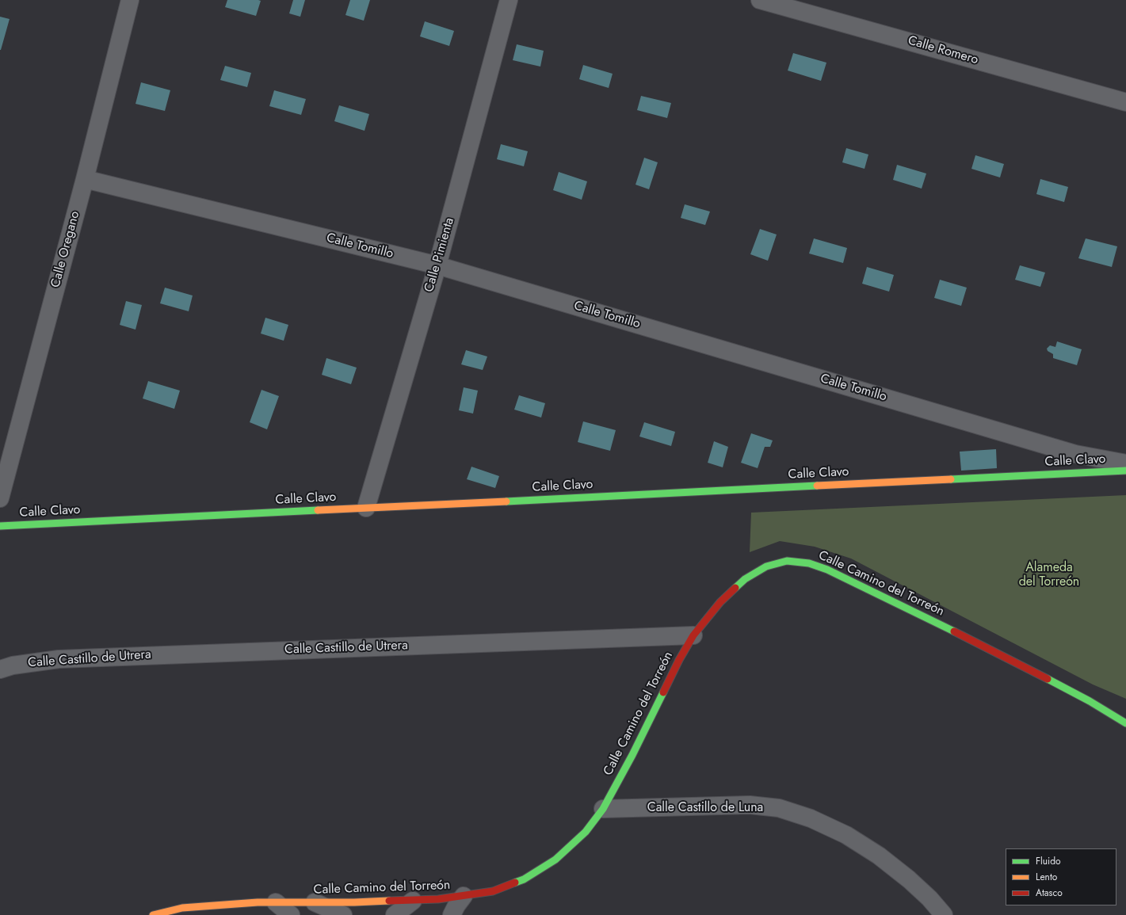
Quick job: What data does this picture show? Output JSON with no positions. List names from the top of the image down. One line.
{"streets":{"street":["Calle Romero","Calle Tomillo","Calle Oregano","Calle Pimienta","Calle Clavo","Calle Camino del Torreón","Calle Castillo de Utrera","Calle Castillo de Luna"]},"crossings":[["Calle Tomillo","Calle Oregano"],["Calle Tomillo","Calle Pimienta"],["Calle Pimienta","Calle Clavo"],["Calle Camino del Torreón","Calle Castillo de Utrera"],["Calle Camino del Torreón","Calle Castillo de Luna"]],"parks":["Alameda del Torreón"],"legend":["Fluido","Lento","Atasco"]}
